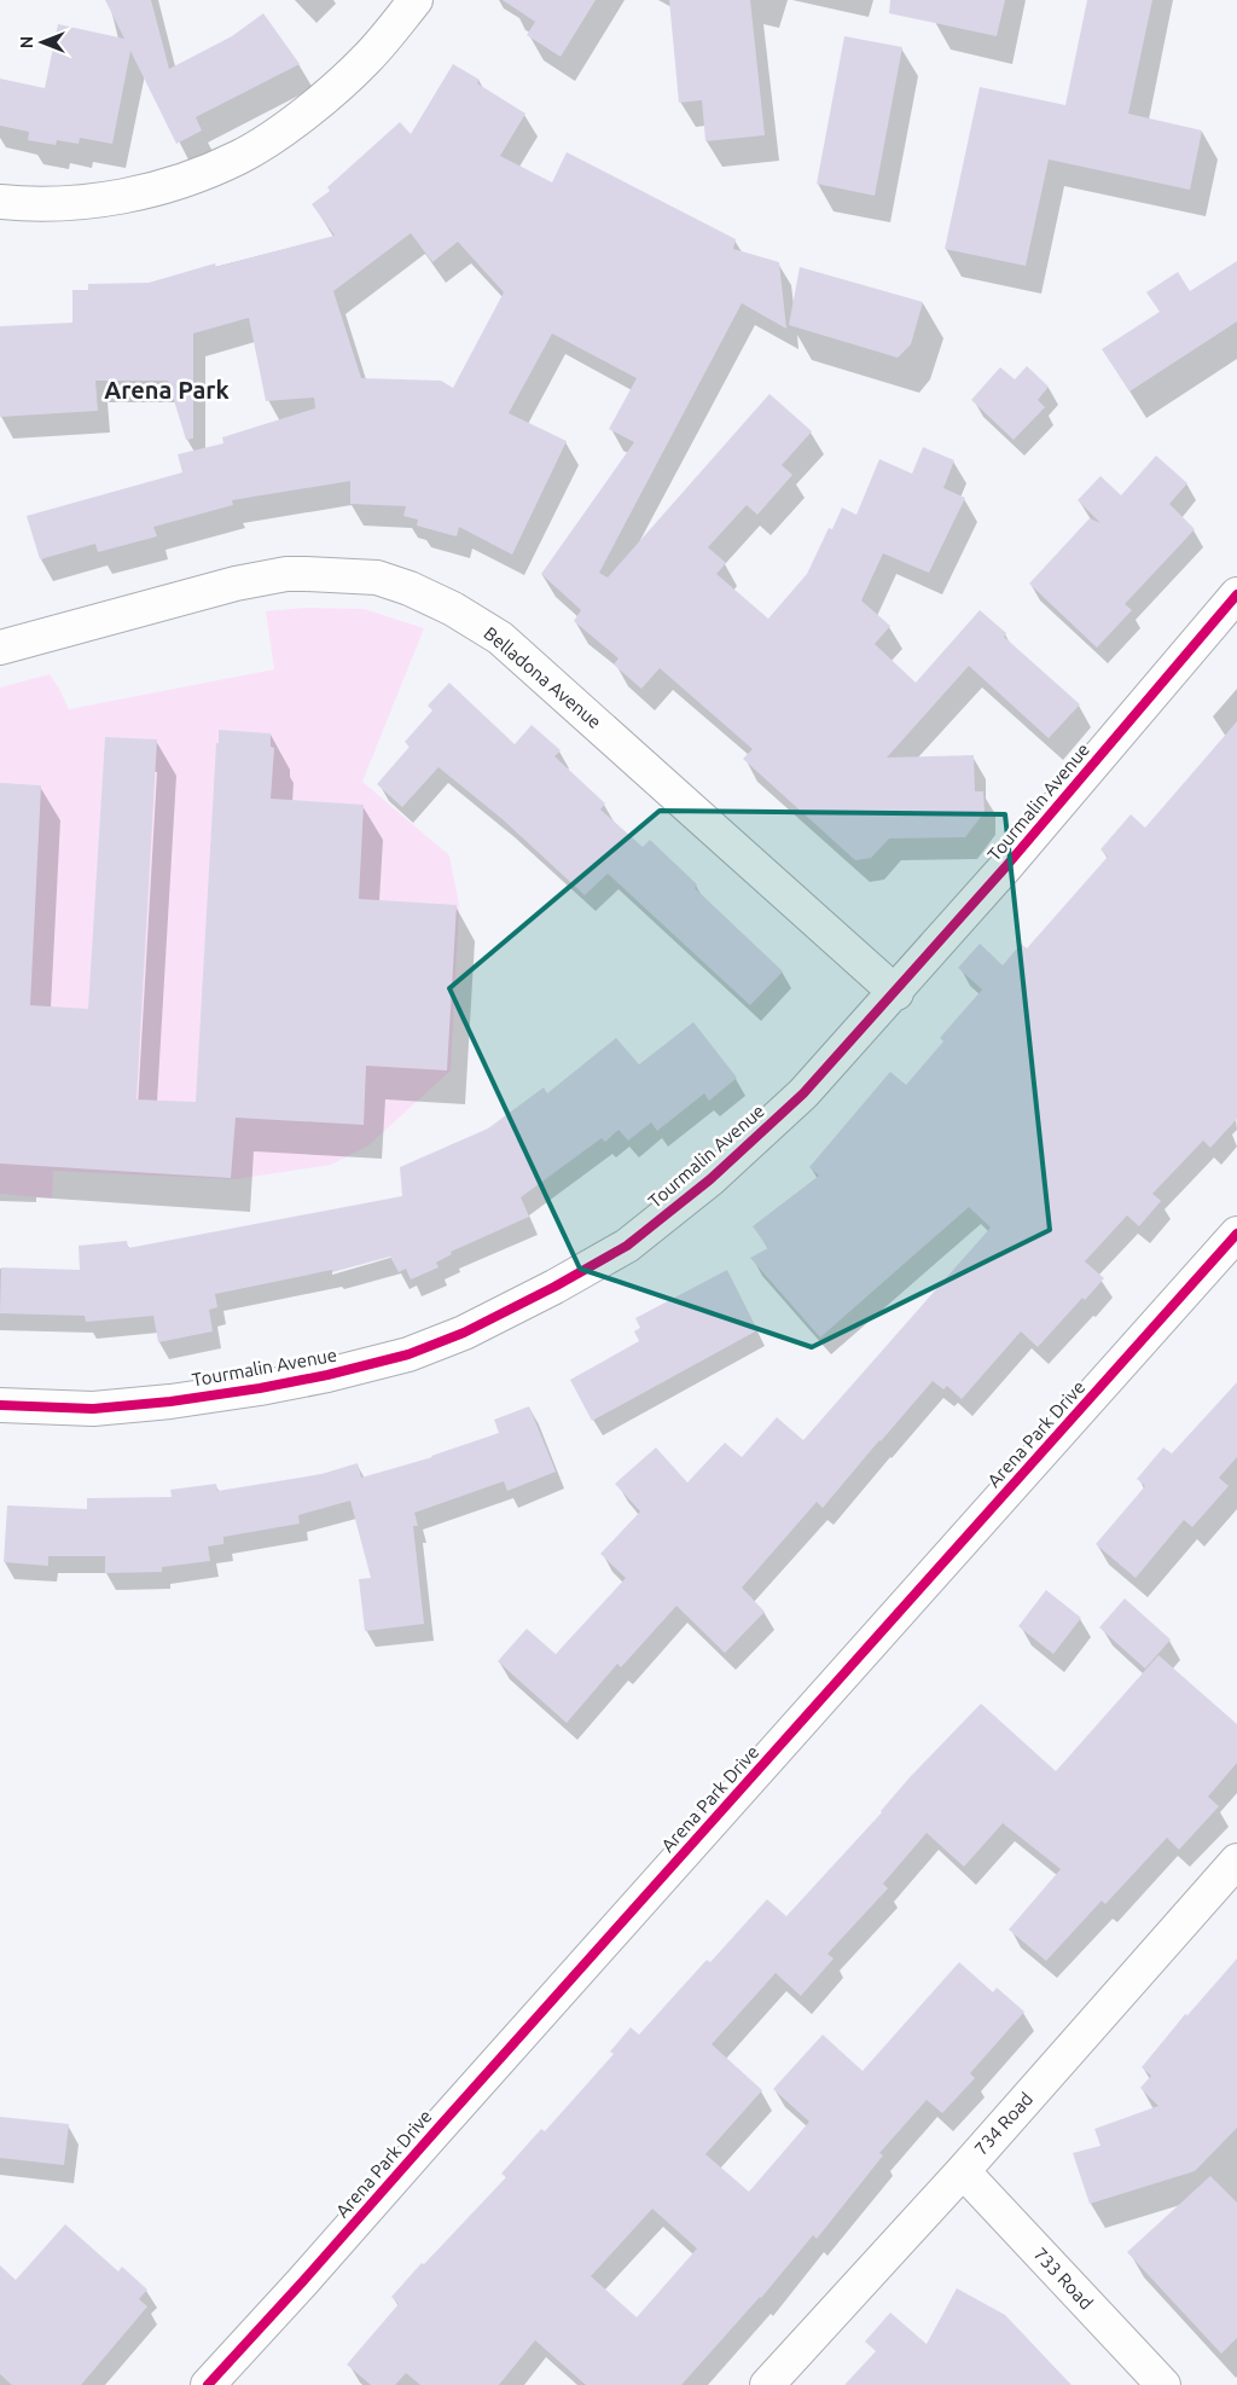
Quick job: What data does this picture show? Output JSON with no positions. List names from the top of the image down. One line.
{"streets":{"street":["Belladona Avenue","Tourmalin Avenue","Arena Park Drive","734 Road","733 Road"]},"crossings":[["Belladona Avenue","Tourmalin Avenue"],["734 Road","733 Road"]],"districts":["Arena Park"],"north":"left"}
